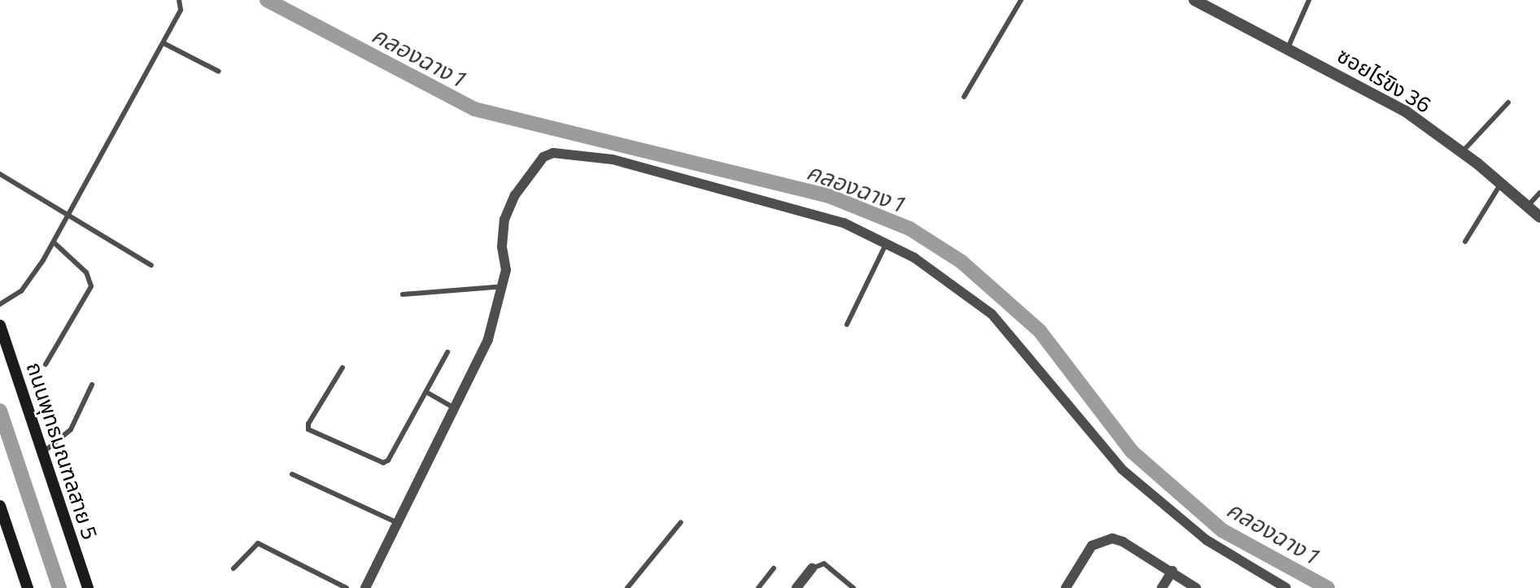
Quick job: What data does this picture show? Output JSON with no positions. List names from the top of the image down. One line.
{"streets":{"main road":["ถนนพุทธมณฑลสาย 5"],"street":["ซอยไร่ขิง 36"]},"water":["คลองฉาง 1"]}
